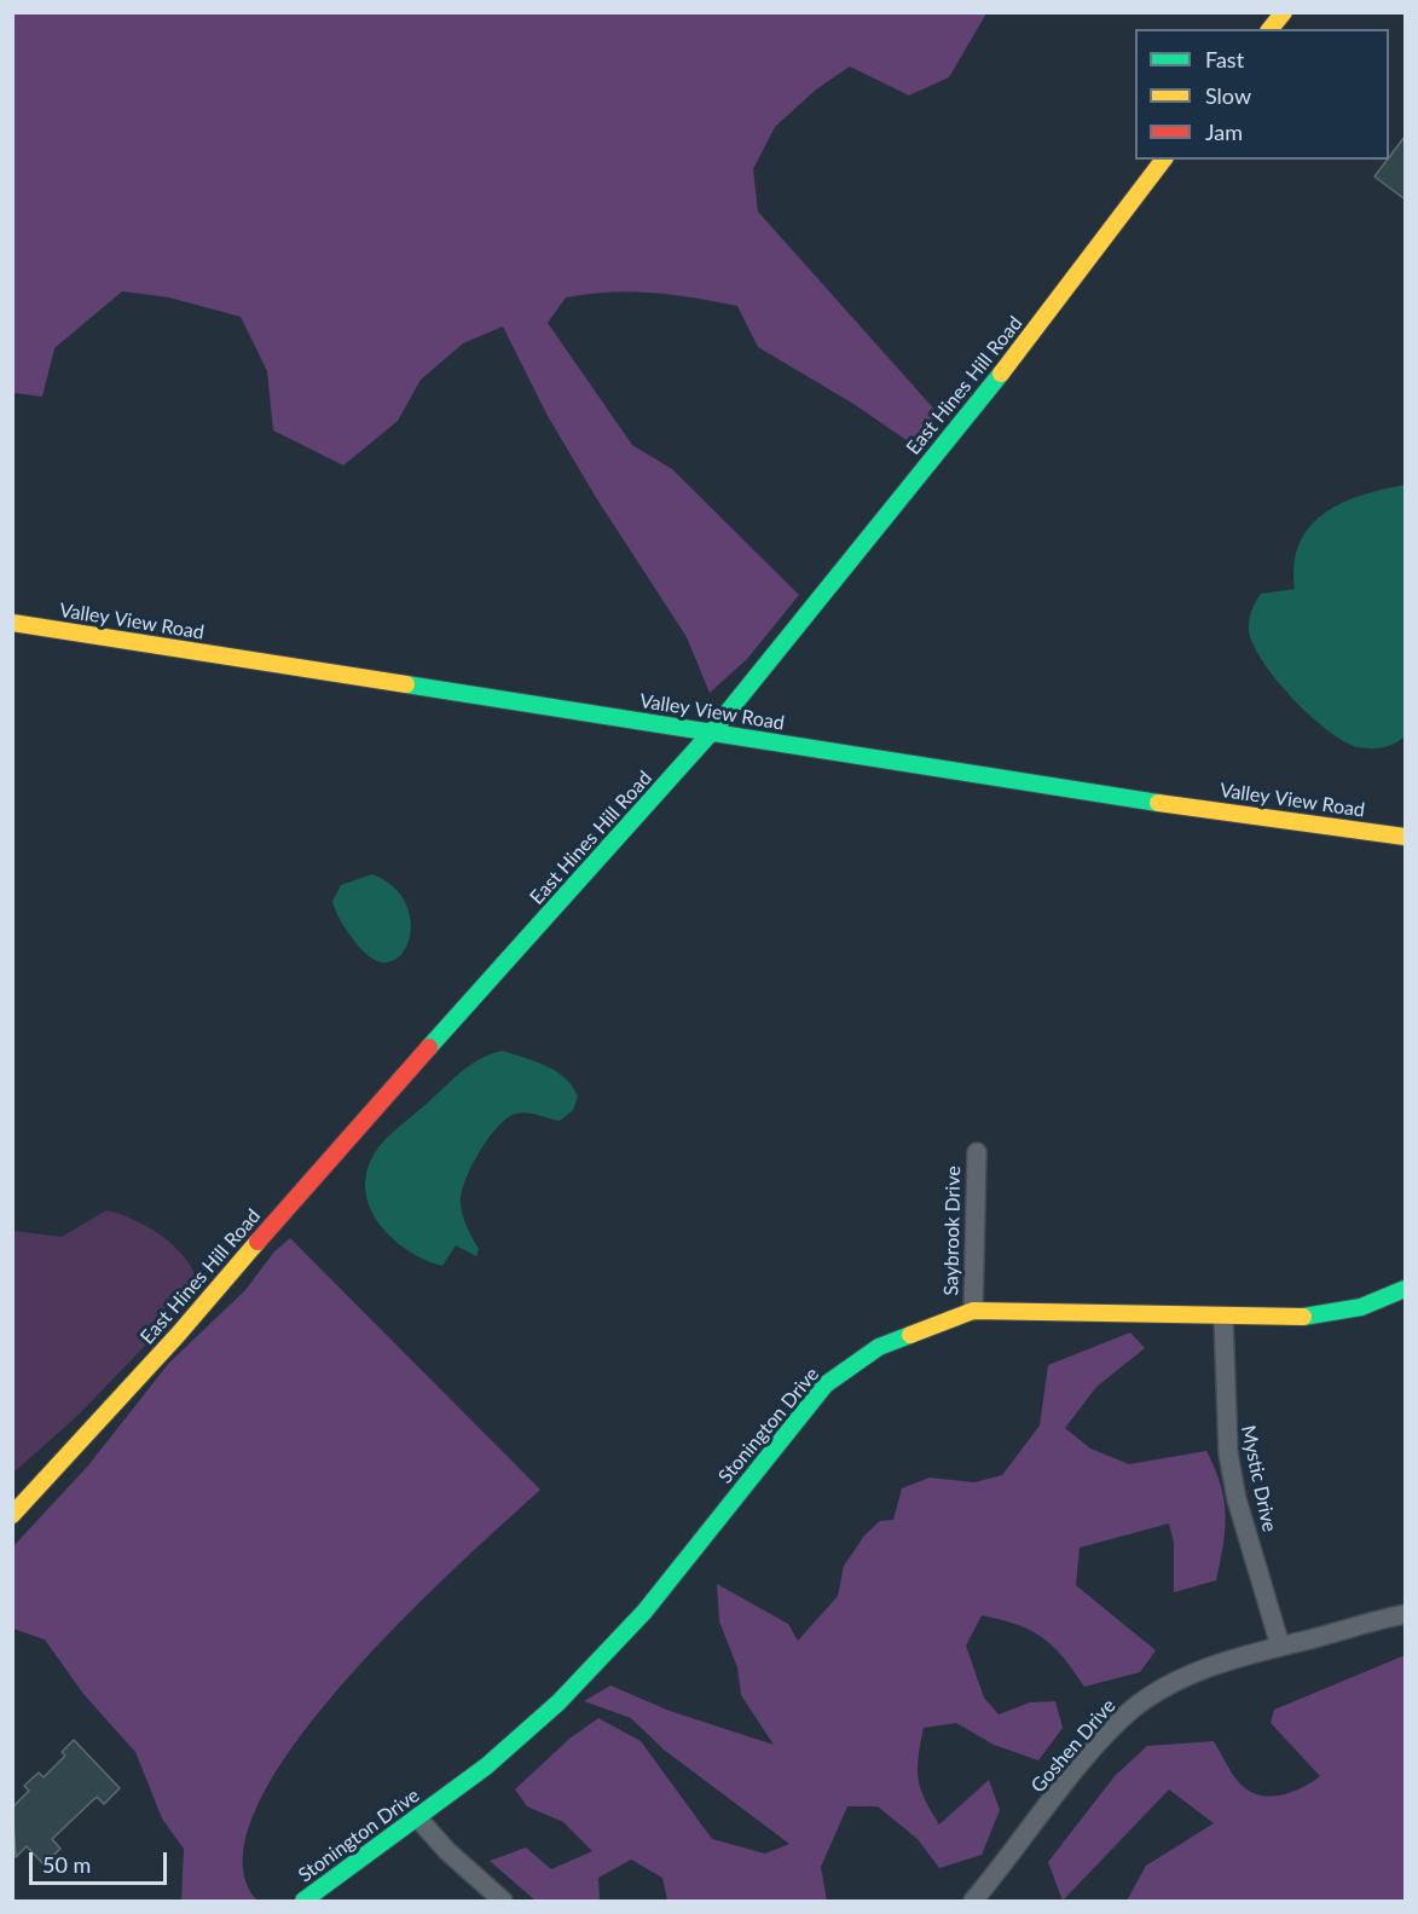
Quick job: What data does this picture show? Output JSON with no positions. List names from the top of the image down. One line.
{"streets":{"street":["East Hines Hill Road","Valley View Road","Saybrook Drive","Stonington Drive","Mystic Drive","Goshen Drive"]},"crossings":[["East Hines Hill Road","Valley View Road"],["Saybrook Drive","Stonington Drive"],["Stonington Drive","Mystic Drive"],["Mystic Drive","Goshen Drive"]],"legend":["Fast","Slow","Jam"],"scale_bar":"50 m"}
